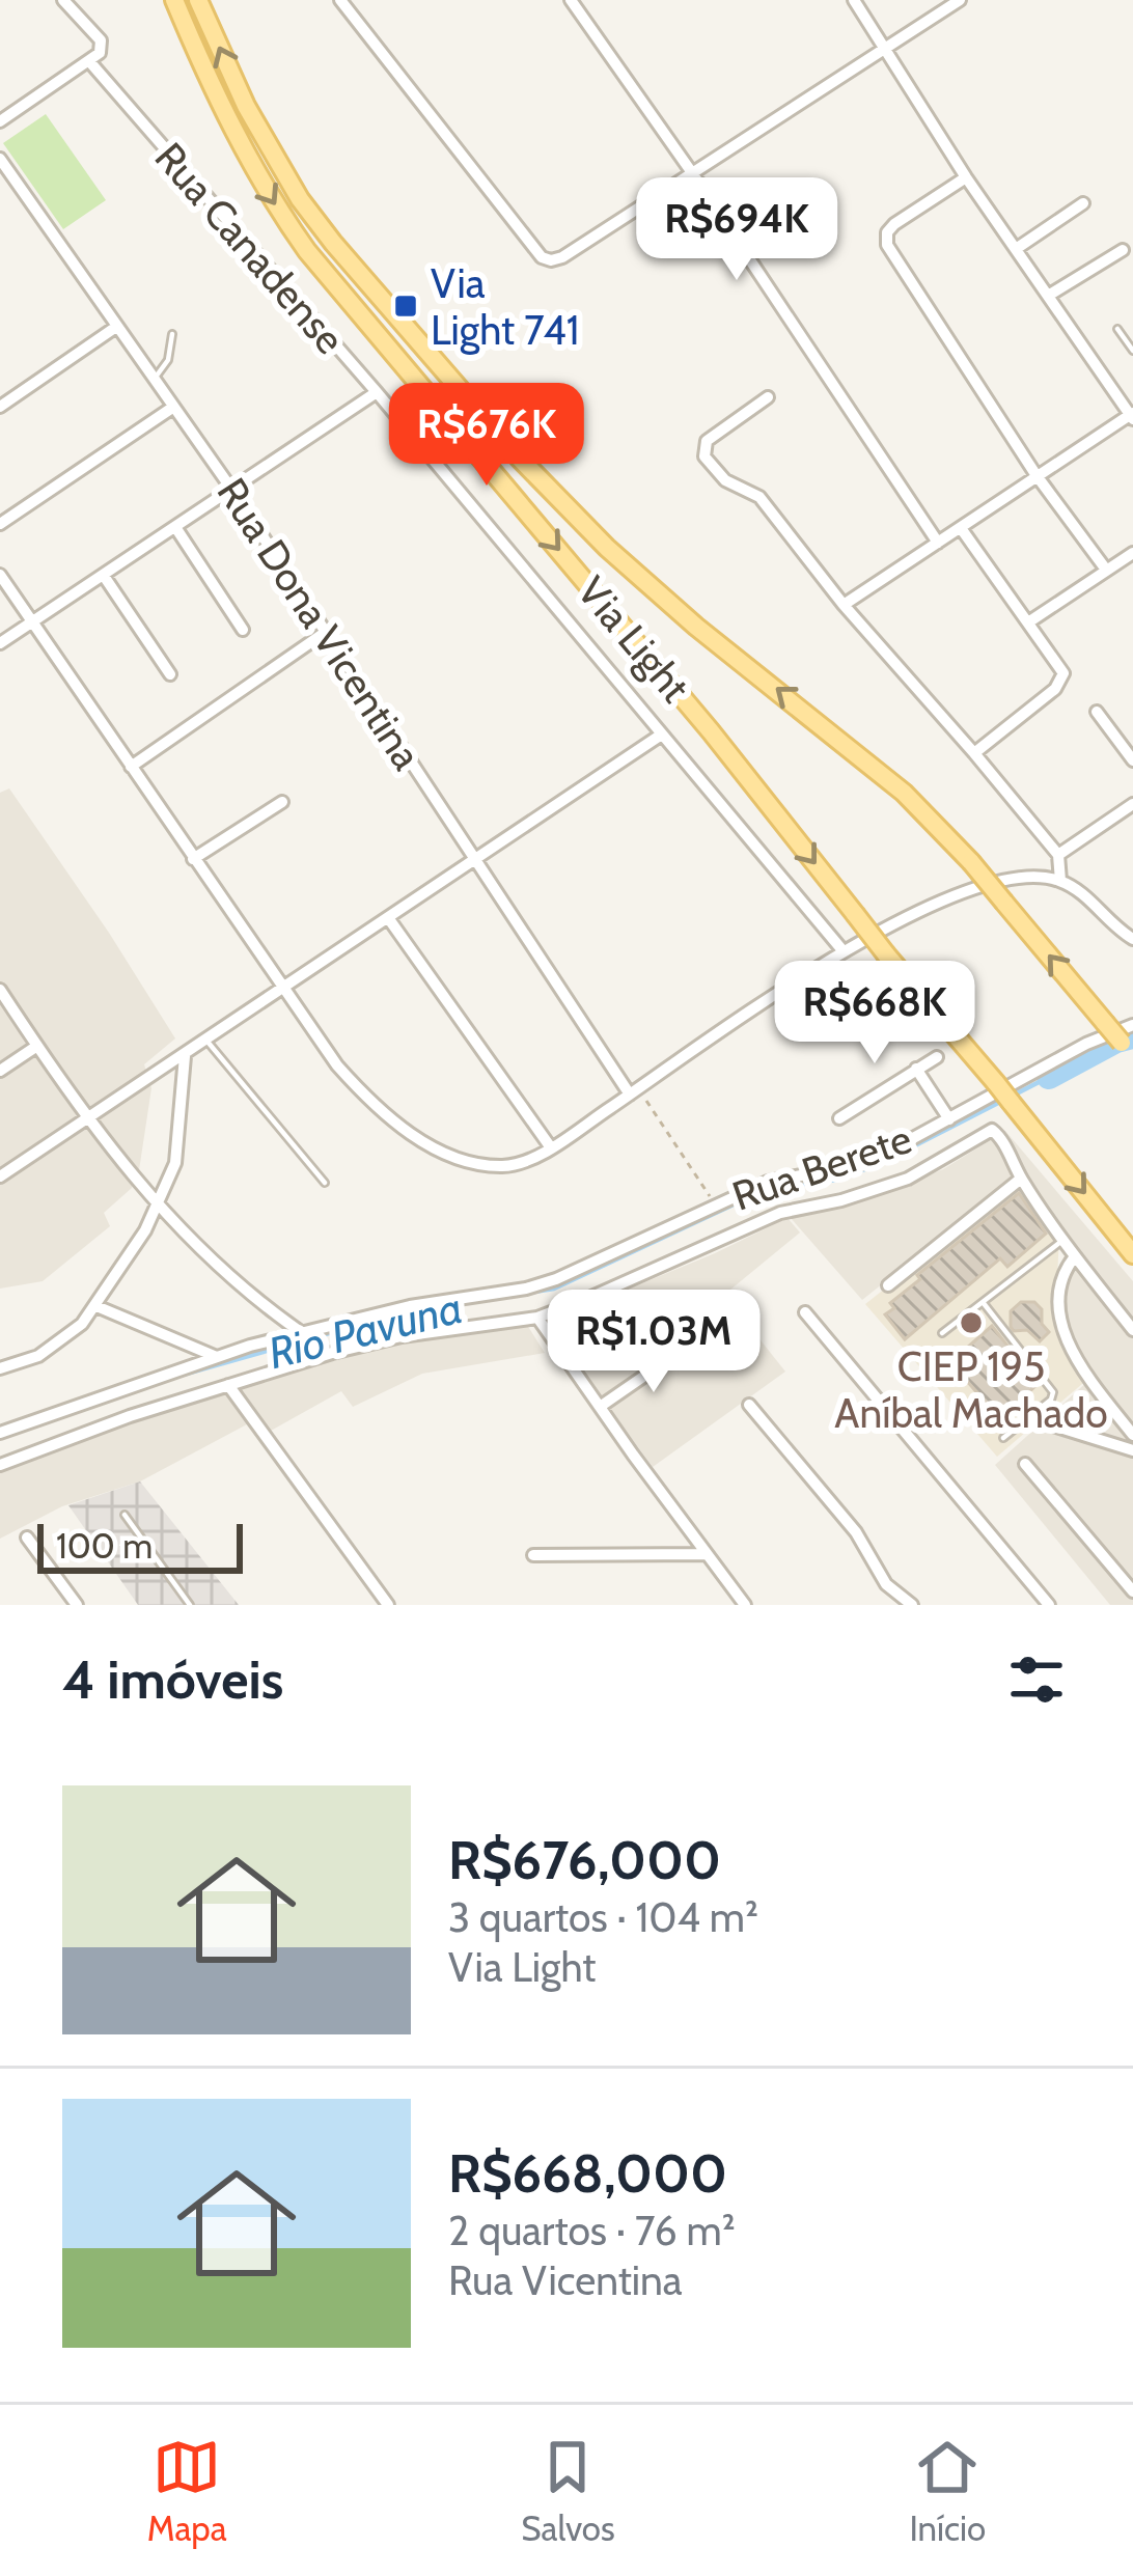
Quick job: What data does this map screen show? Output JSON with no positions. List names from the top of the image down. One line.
{"streets":{"main road":["Via Light"],"street":["Rua Canadense","Rua Dona Vicentina","Rua Berete"]},"water":["Rio Pavuna"],"places":{"transit":["Via Light 741"],"other":["CIEP 195 Aníbal Machado"]},"scale_bar":"100 m","page":{"price":["R$694K","R$676K","R$668K","R$1.03M"],"scale":"100 m","heading":"4 imóveis","list":[{"name":"R$676,000","note":"3 quartos · 104 m² · Via Light"},{"name":"R$668,000","note":"2 quartos · 76 m² · Rua Vicentina"}],"tabs":["Mapa","Salvos","Início"]}}
